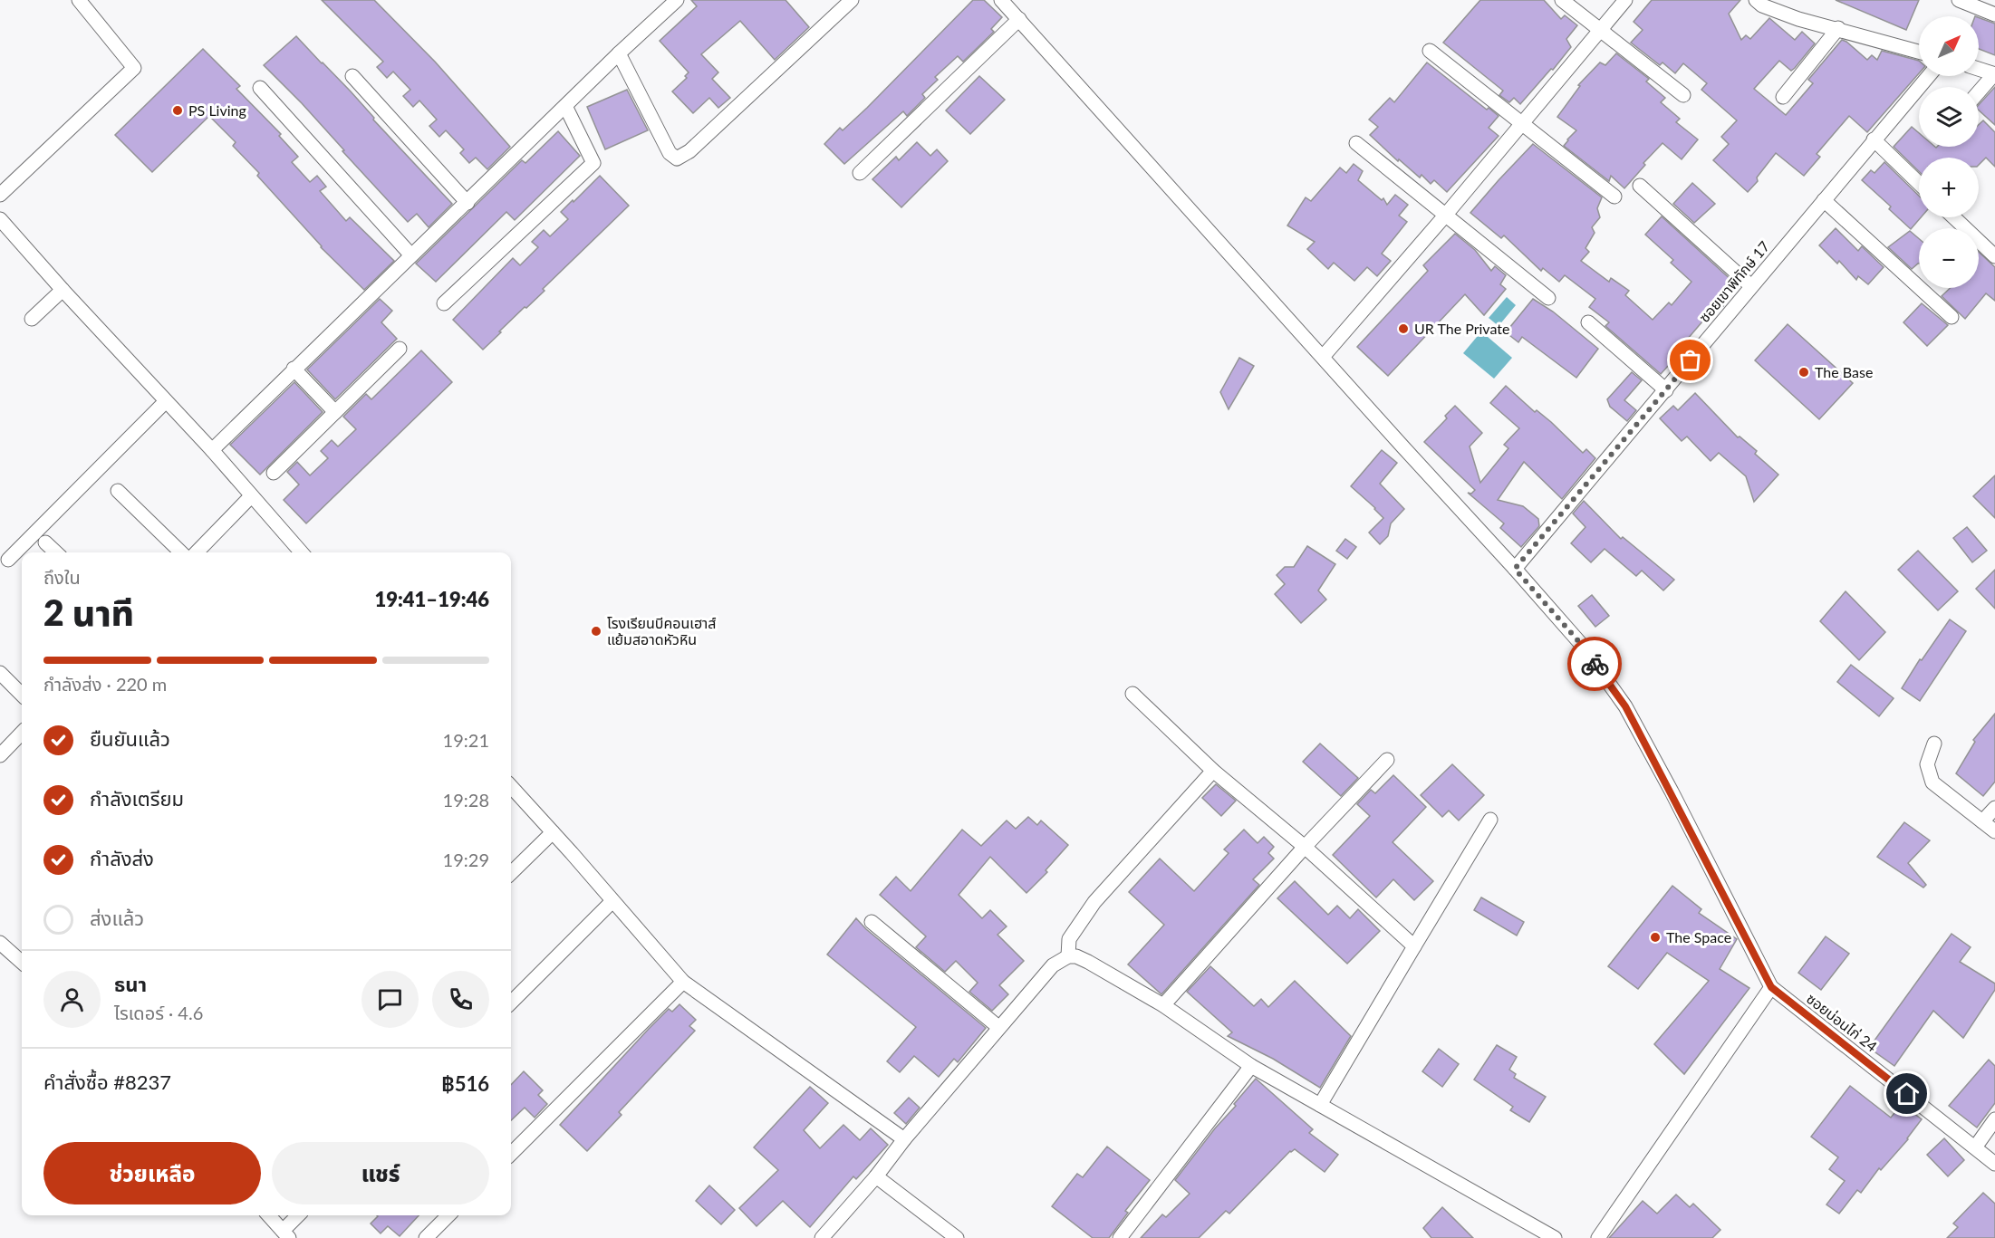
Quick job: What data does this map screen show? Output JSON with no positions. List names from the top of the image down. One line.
{"streets":{"street":["ซอยเขาพิทักษ์ 17","ซอยบ่อนไก่ 24"]},"places":["PS Living","UR The Private","The Base","โรงเรียนบีคอนเฮาส์ แย้มสอาดหัวหิน","The Space"],"north":"top right","page":{"map_buttons":["+","−"],"heading":["2 นาที","ถึงใน","19:41–19:46"],"panel":["ธนา","ไรเดอร์ · 4.6","คำสั่งซื้อ #8237","฿516"],"bar":"กำลังส่ง · 220 m","list":[["ยืนยันแล้ว","19:21"],["กำลังเตรียม","19:28"],["กำลังส่ง","19:29"],"ส่งแล้ว"],"buttons":["ช่วยเหลือ","แชร์"]}}
